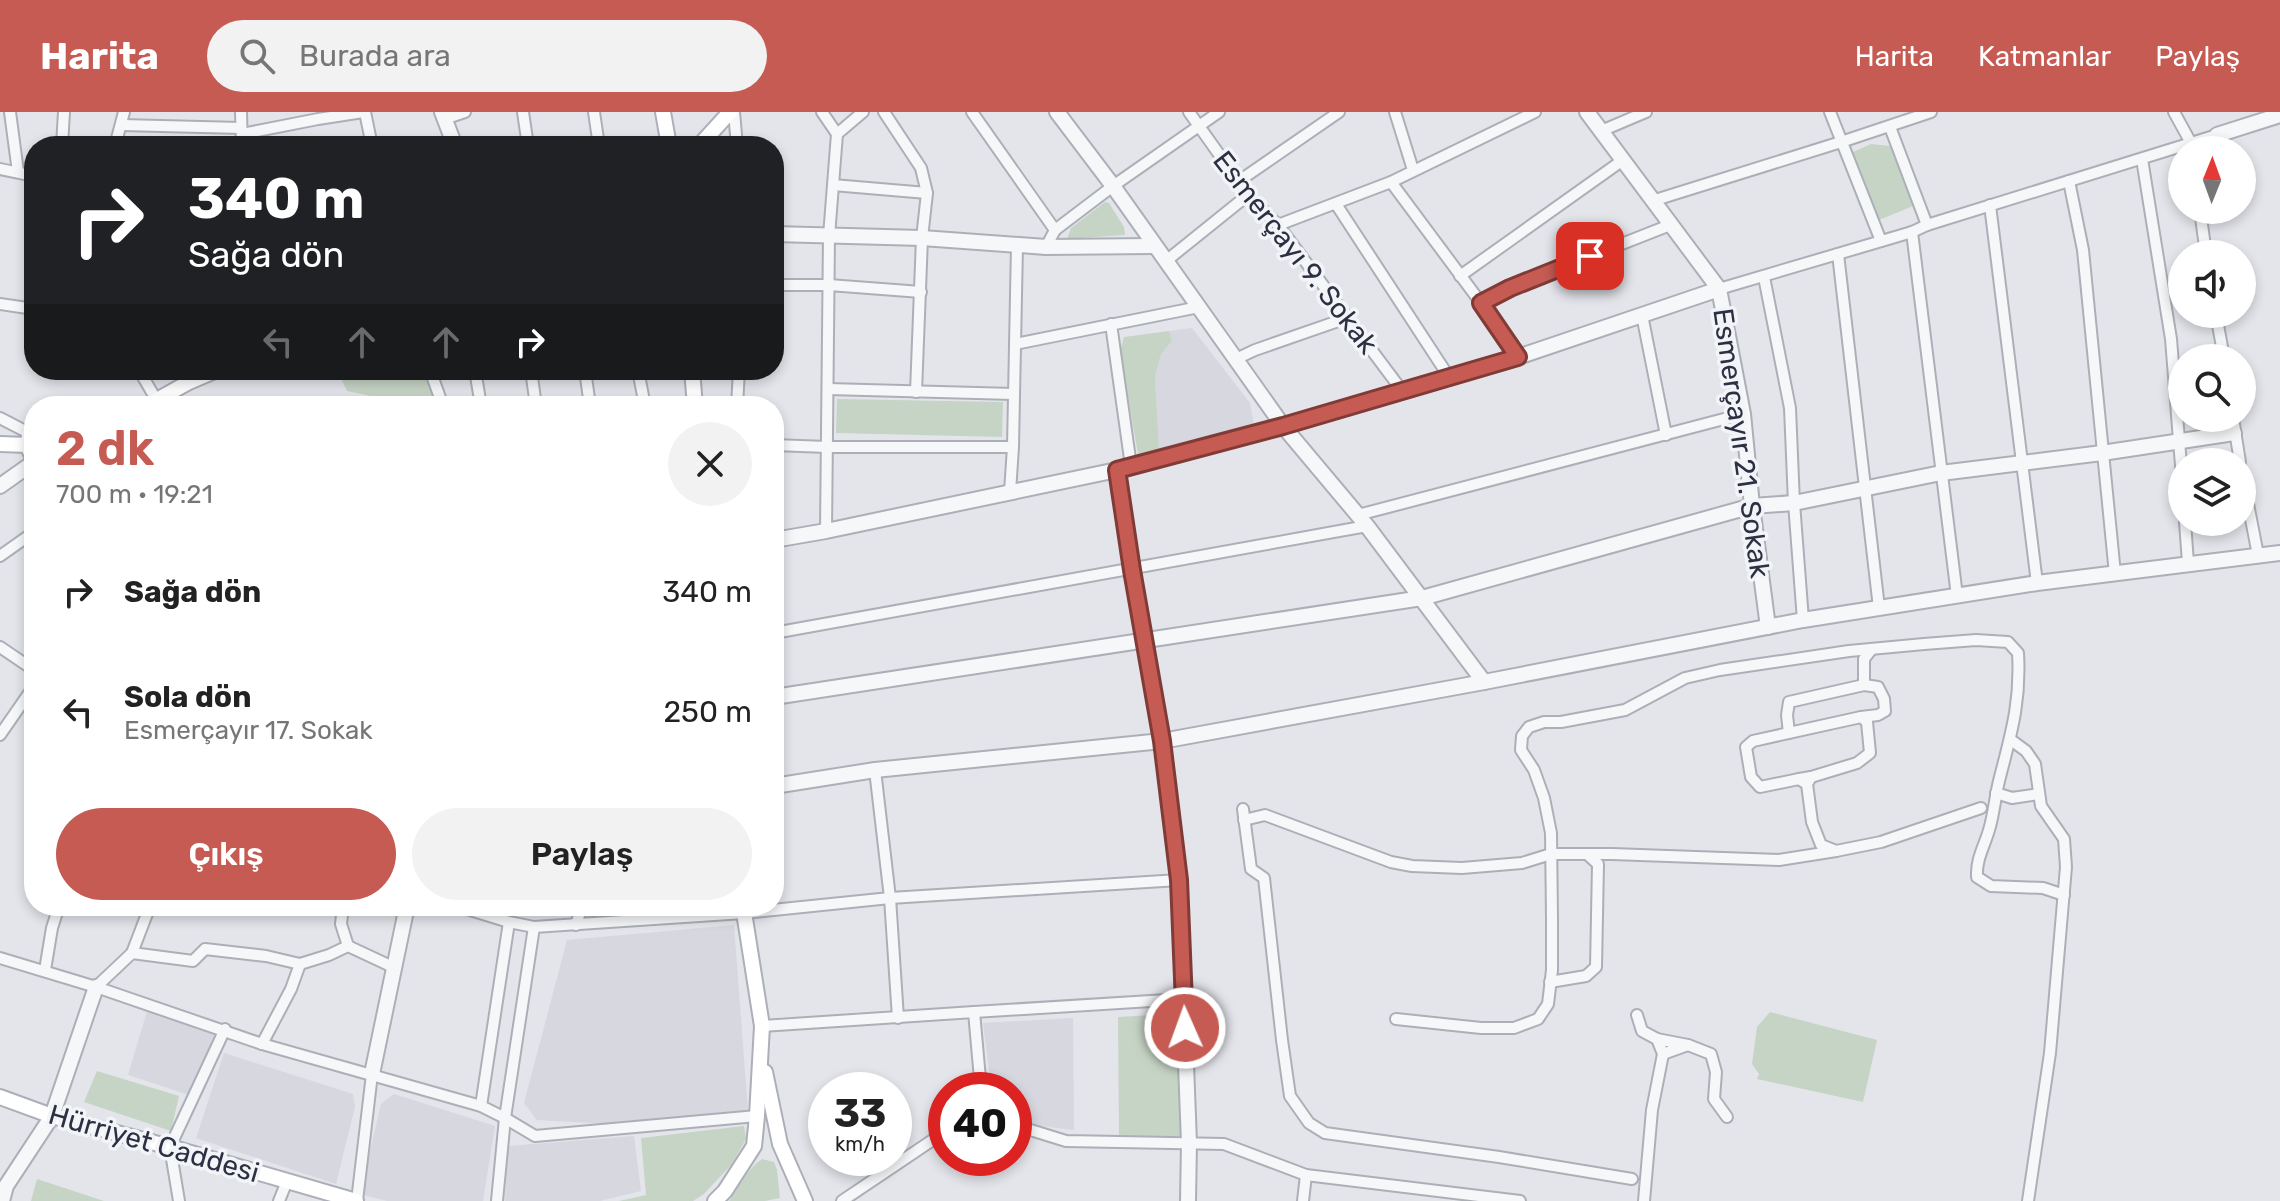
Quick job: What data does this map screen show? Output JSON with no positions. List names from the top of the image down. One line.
{"streets":{"main road":["Hürriyet Caddesi"],"street":["Esmerçayı 9. Sokak","Esmerçayır 21. Sokak"]},"north":"top","page":{"header":"Harita","search":"Burada ara","nav":["Harita","Katmanlar","Paylaş"],"turn":["340 m","Sağa dön"],"heading":["2 dk","700 m · 19:21"],"list":[{"name":"Sağa dön","value":"340 m"},{"name":"Sola dön","note":"Esmerçayır 17. Sokak","value":"250 m"}],"buttons":["Çıkış","Paylaş"],"speed":"33 km/h","limit":"40"}}
